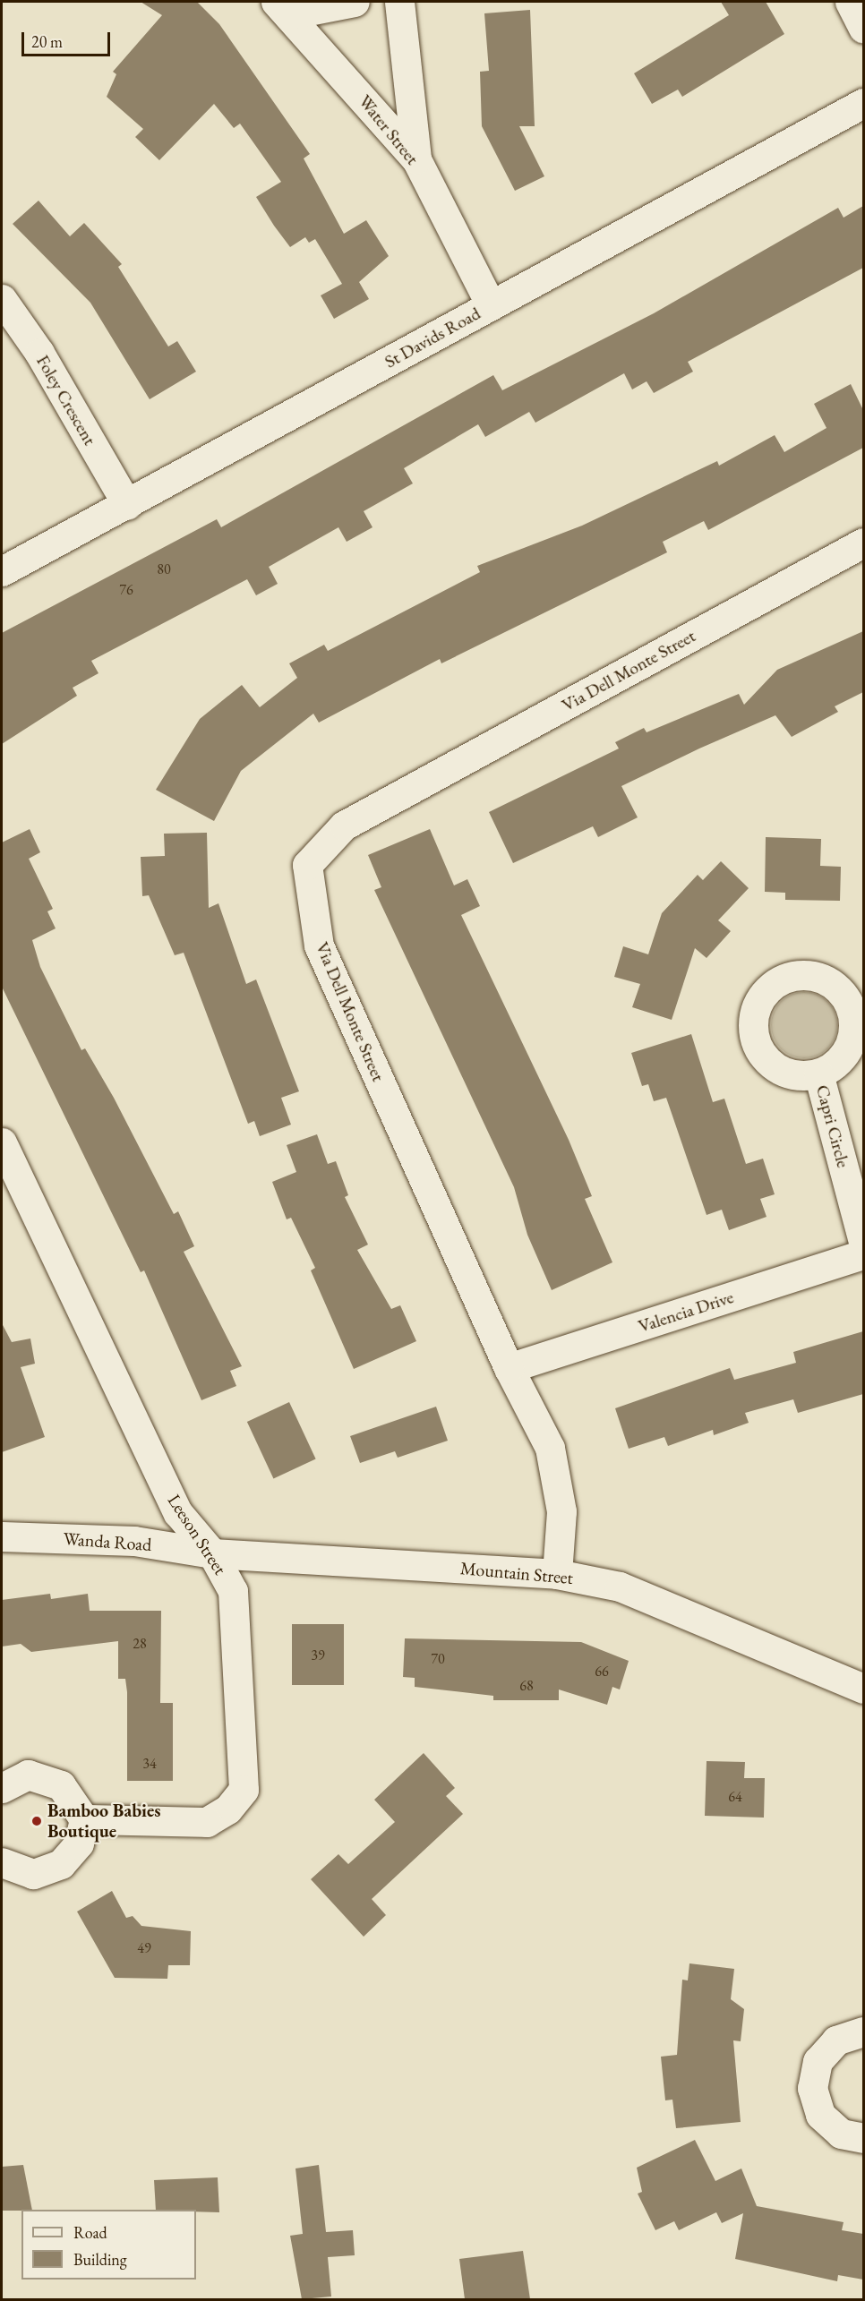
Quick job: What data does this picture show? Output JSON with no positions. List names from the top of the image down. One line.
{"streets":{"street":["Water Street","St Davids Road","Foley Crescent","Via Dell Monte Street","Capri Circle","Valencia Drive","Leeson Street","Wanda Road","Mountain Street"]},"crossings":[["Water Street","St Davids Road"],["St Davids Road","Foley Crescent"],["Via Dell Monte Street","Valencia Drive"],["Via Dell Monte Street","Mountain Street"],["Leeson Street","Wanda Road"],["Leeson Street","Mountain Street"],["Wanda Road","Mountain Street"]],"places":["Bamboo Babies Boutique"],"house_numbers":["80","76","28","39","70","66","68","34","64","49"],"legend":["Road","Building"],"scale_bar":"20 m"}
